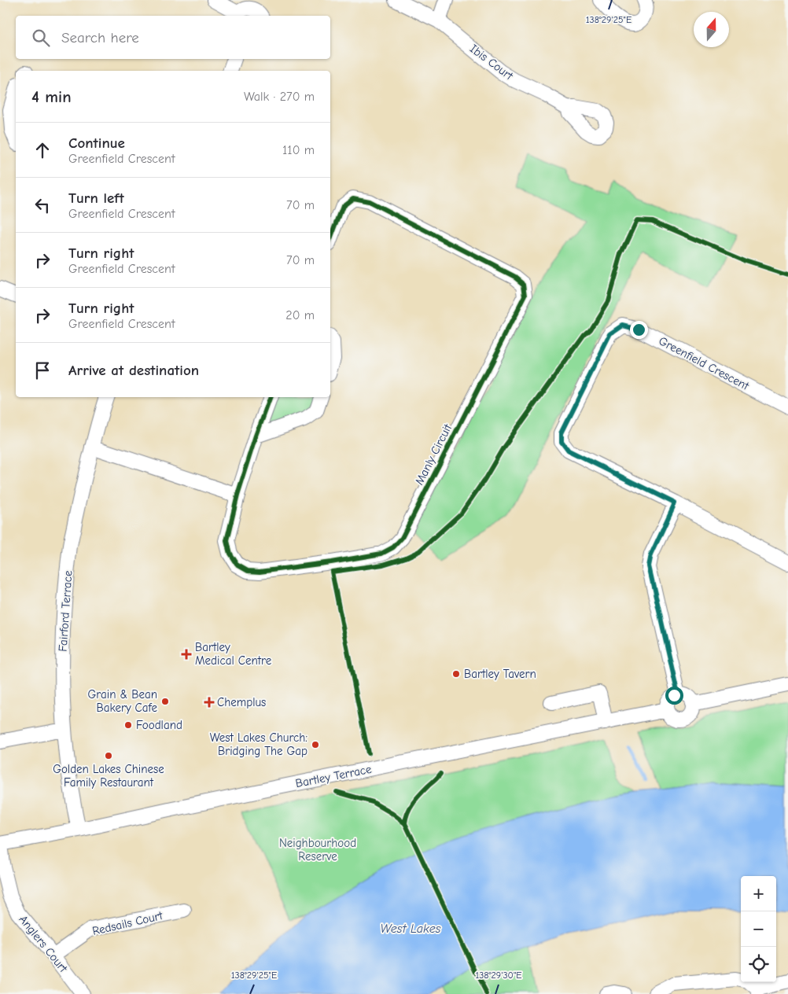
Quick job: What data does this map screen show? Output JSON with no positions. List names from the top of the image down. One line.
{"streets":{"street":["Ibis Court","Greenfield Crescent","Manly Circuit","Fairford Terrace","Bartley Terrace","Redsails Court","Anglers Court"]},"crossings":[["Fairford Terrace","Bartley Terrace"],["Bartley Terrace","Anglers Court"],["Redsails Court","Anglers Court"]],"water":["West Lakes"],"parks":["Neighbourhood Reserve"],"places":{"health":["Bartley Medical Centre","Chemplus"],"other":["Bartley Tavern","Grain & Bean Bakery Cafe","Foodland","West Lakes Church: Bridging The Gap","Golden Lakes Chinese Family Restaurant"]},"north":"top","page":{"search":"Search here","heading":["4 min","Walk · 270 m"],"list":[["Continue","Greenfield Crescent","110 m"],["Turn left","Greenfield Crescent","70 m"],["Turn right","Greenfield Crescent","70 m"],["Turn right","Greenfield Crescent","20 m"],"Arrive at destination"],"map_buttons":["+","−"]},"coordinates":["138°29'25\"E","138°29'30\"E"]}
